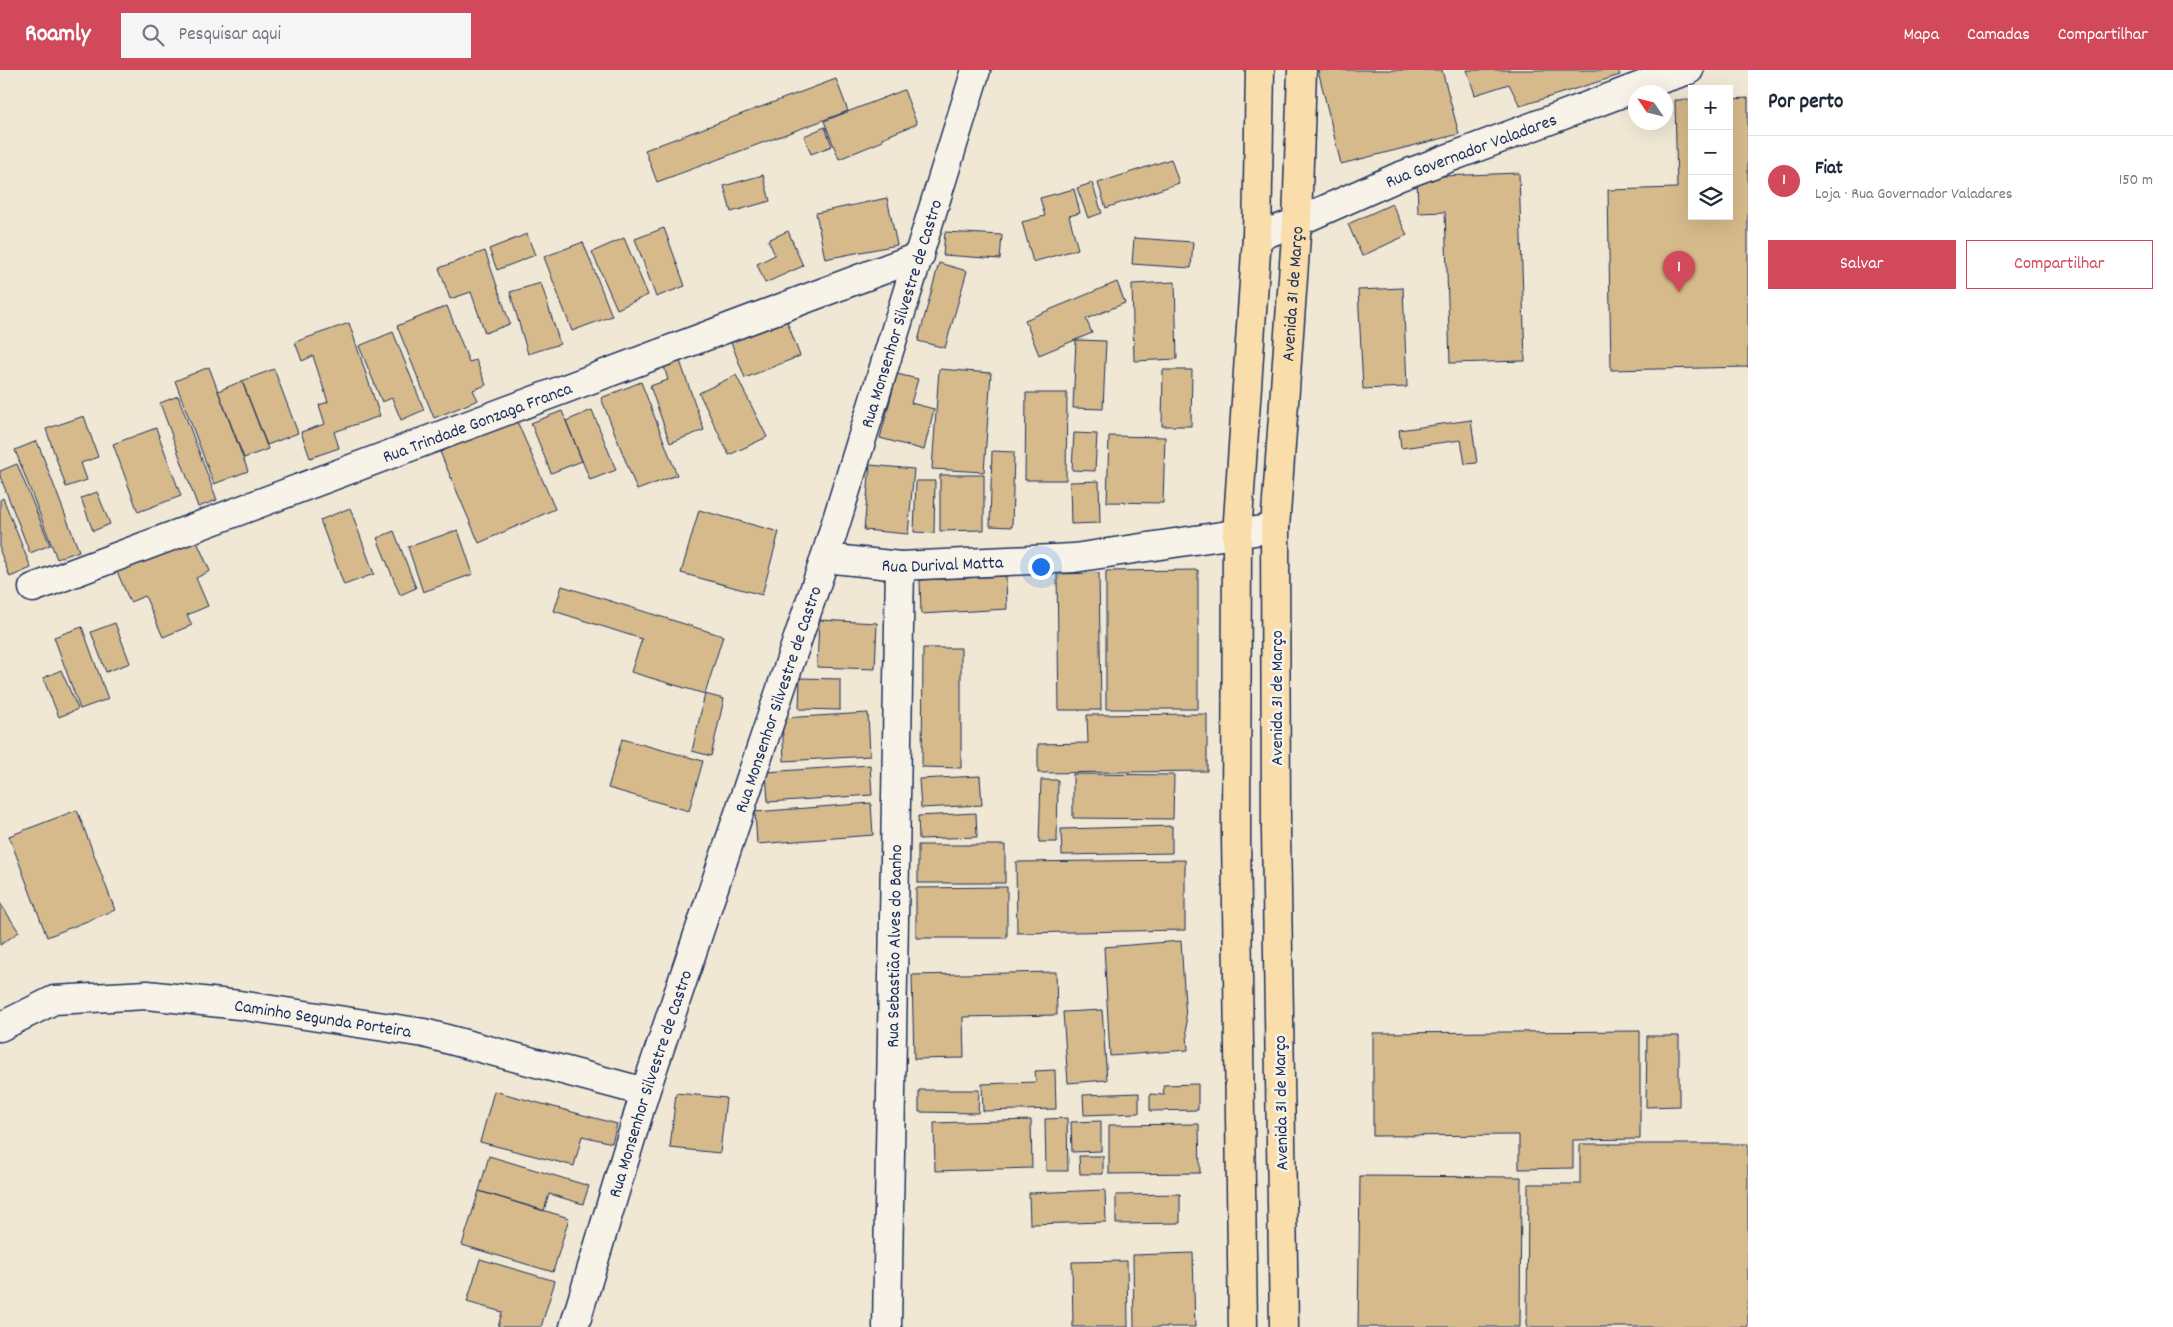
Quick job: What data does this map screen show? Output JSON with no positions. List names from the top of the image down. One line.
{"streets":{"main road":["Avenida 31 de Março"],"street":["Rua Governador Valadares","Rua Monsenhor Silvestre de Castro","Rua Trindade Gonzaga Franca","Rua Durival Matta","Rua Sebastião Alves do Banho","Caminho Segunda Porteira"]},"crossings":[["Rua Governador Valadares","Avenida 31 de Março"],["Avenida 31 de Março","Rua Durival Matta"],["Rua Monsenhor Silvestre de Castro","Rua Trindade Gonzaga Franca"],["Rua Monsenhor Silvestre de Castro","Rua Durival Matta"],["Rua Monsenhor Silvestre de Castro","Caminho Segunda Porteira"],["Rua Durival Matta","Rua Sebastião Alves do Banho"]],"north":"top left","page":{"header":"Roamly","search":"Pesquisar aqui","nav":["Mapa","Camadas","Compartilhar"],"heading":"Por perto","map_buttons":["+","−"],"list":[{"mark":"1","name":"Fiat","note":"Loja · Rua Governador Valadares","value":"150 m"}],"buttons":["Salvar","Compartilhar"],"pins":"1"}}
